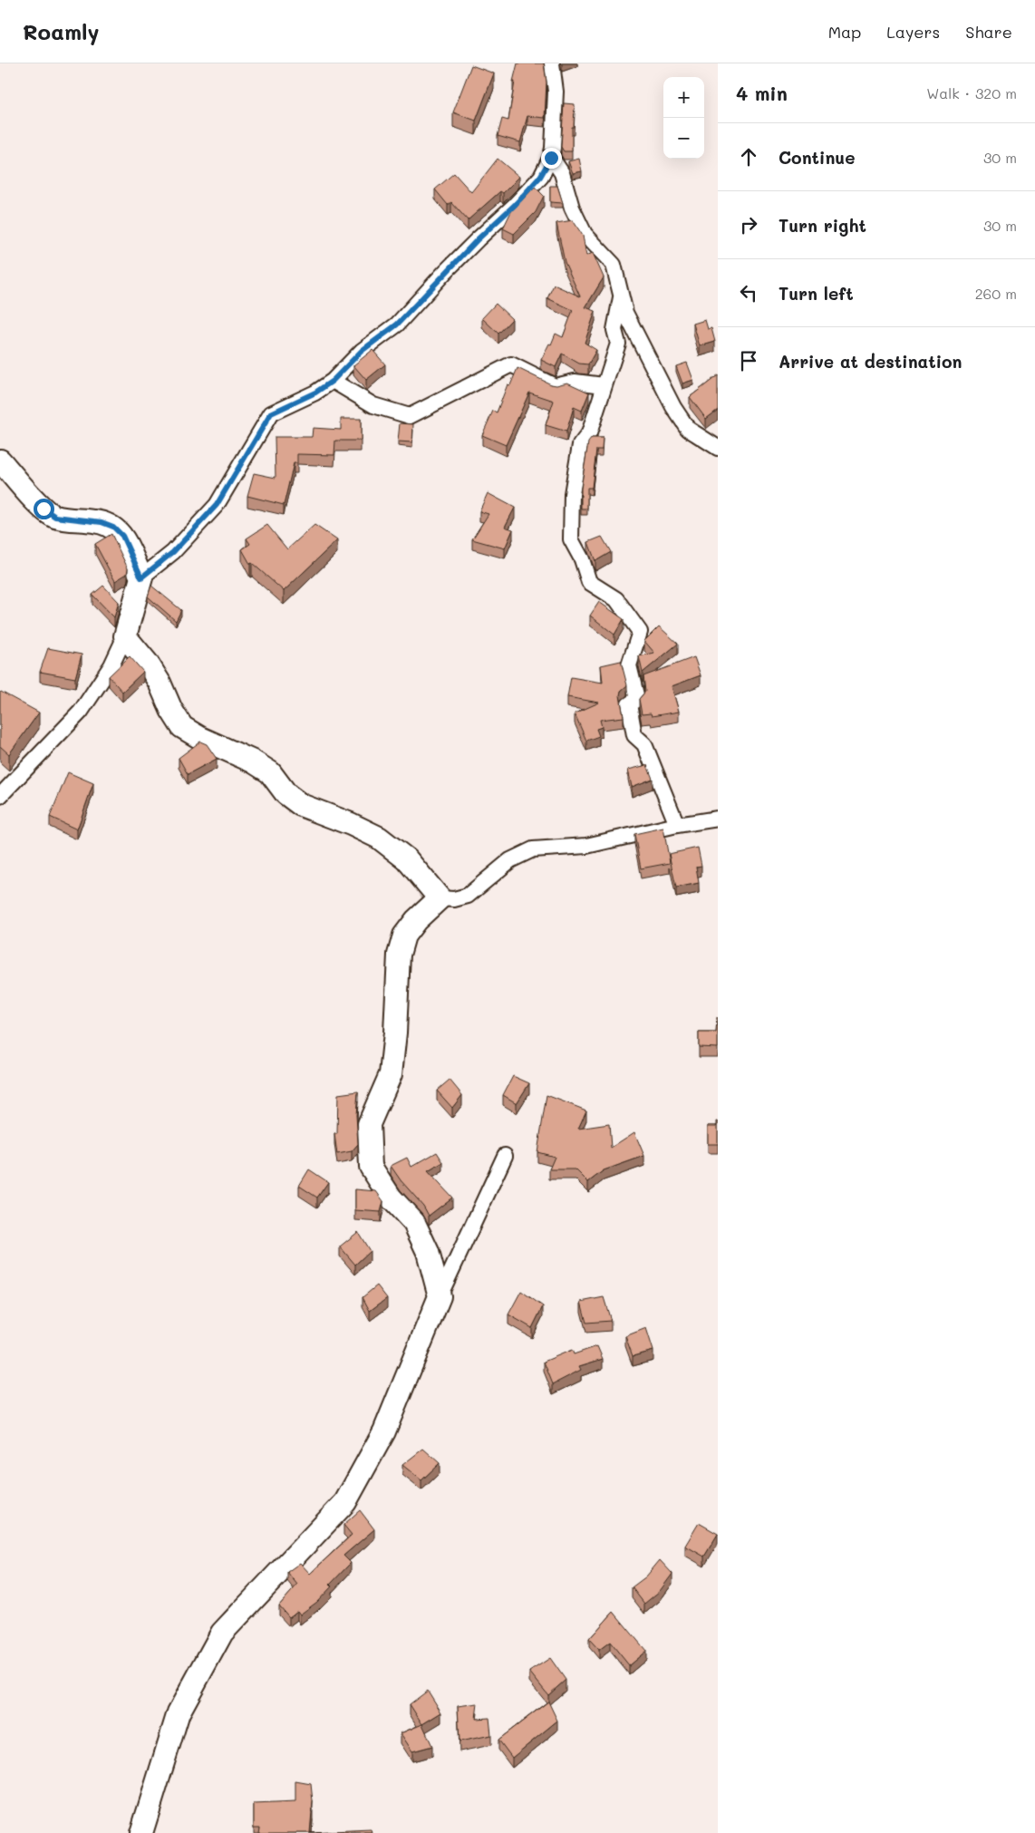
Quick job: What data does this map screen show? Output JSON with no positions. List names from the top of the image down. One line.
{"page":{"header":"Roamly","nav":["Map","Layers","Share"],"heading":["4 min","Walk · 320 m"],"map_buttons":["+","−"],"list":[["Continue","30 m"],["Turn right","30 m"],["Turn left","260 m"],"Arrive at destination"]}}
